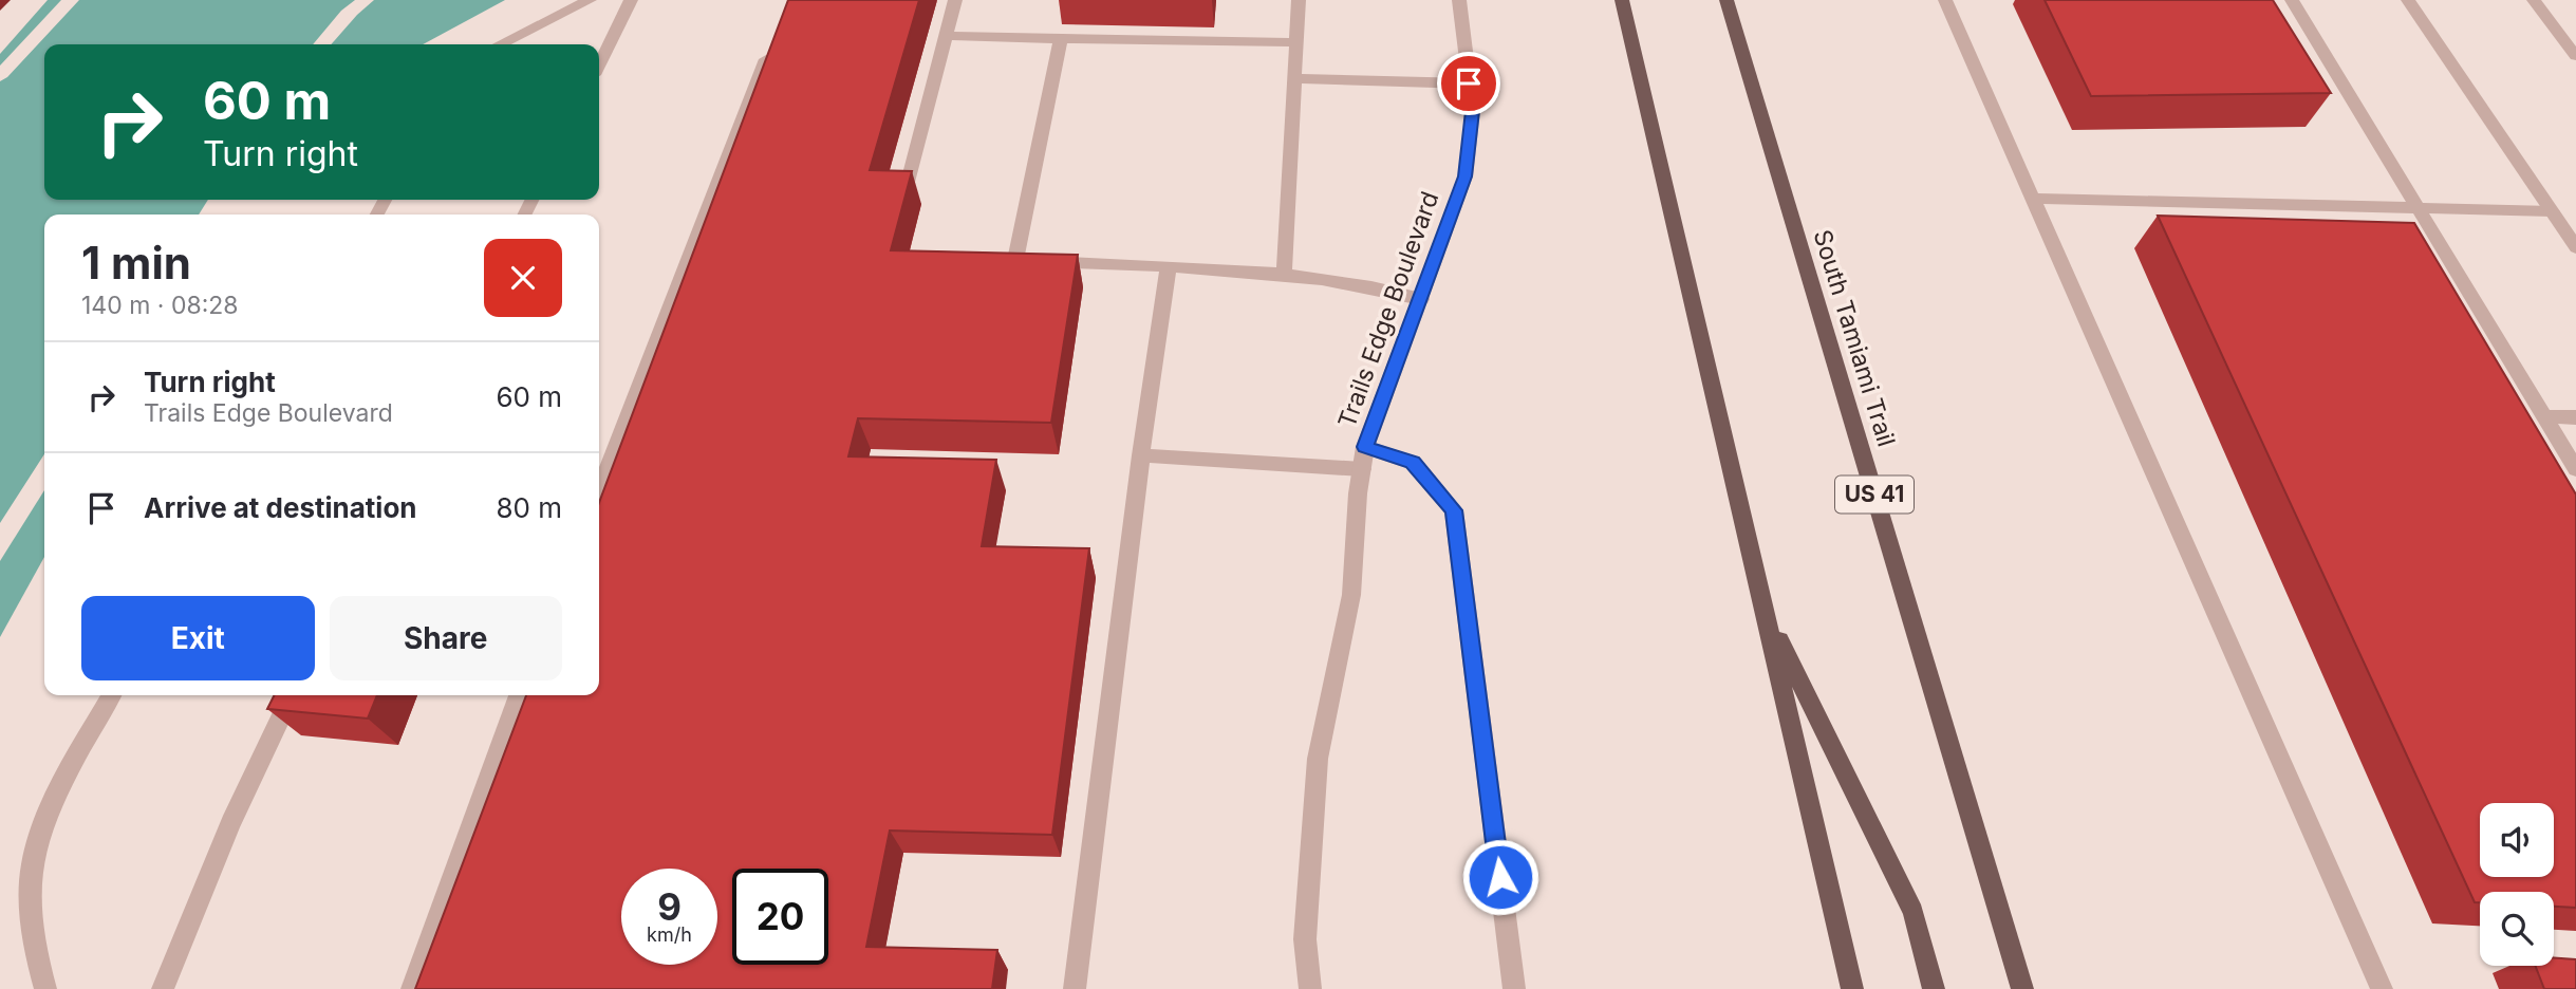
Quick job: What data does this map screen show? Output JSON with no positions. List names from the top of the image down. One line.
{"streets":{"main road":["South Tamiami Trail","US 41"],"street":["Trails Edge Boulevard"]},"page":{"turn":["60 m","Turn right"],"heading":["1 min","140 m · 08:28"],"list":[{"name":"Turn right","note":"Trails Edge Boulevard","value":"60 m"},{"name":"Arrive at destination","value":"80 m"}],"buttons":["Exit","Share"],"speed":"9 km/h","limit":"20"}}
